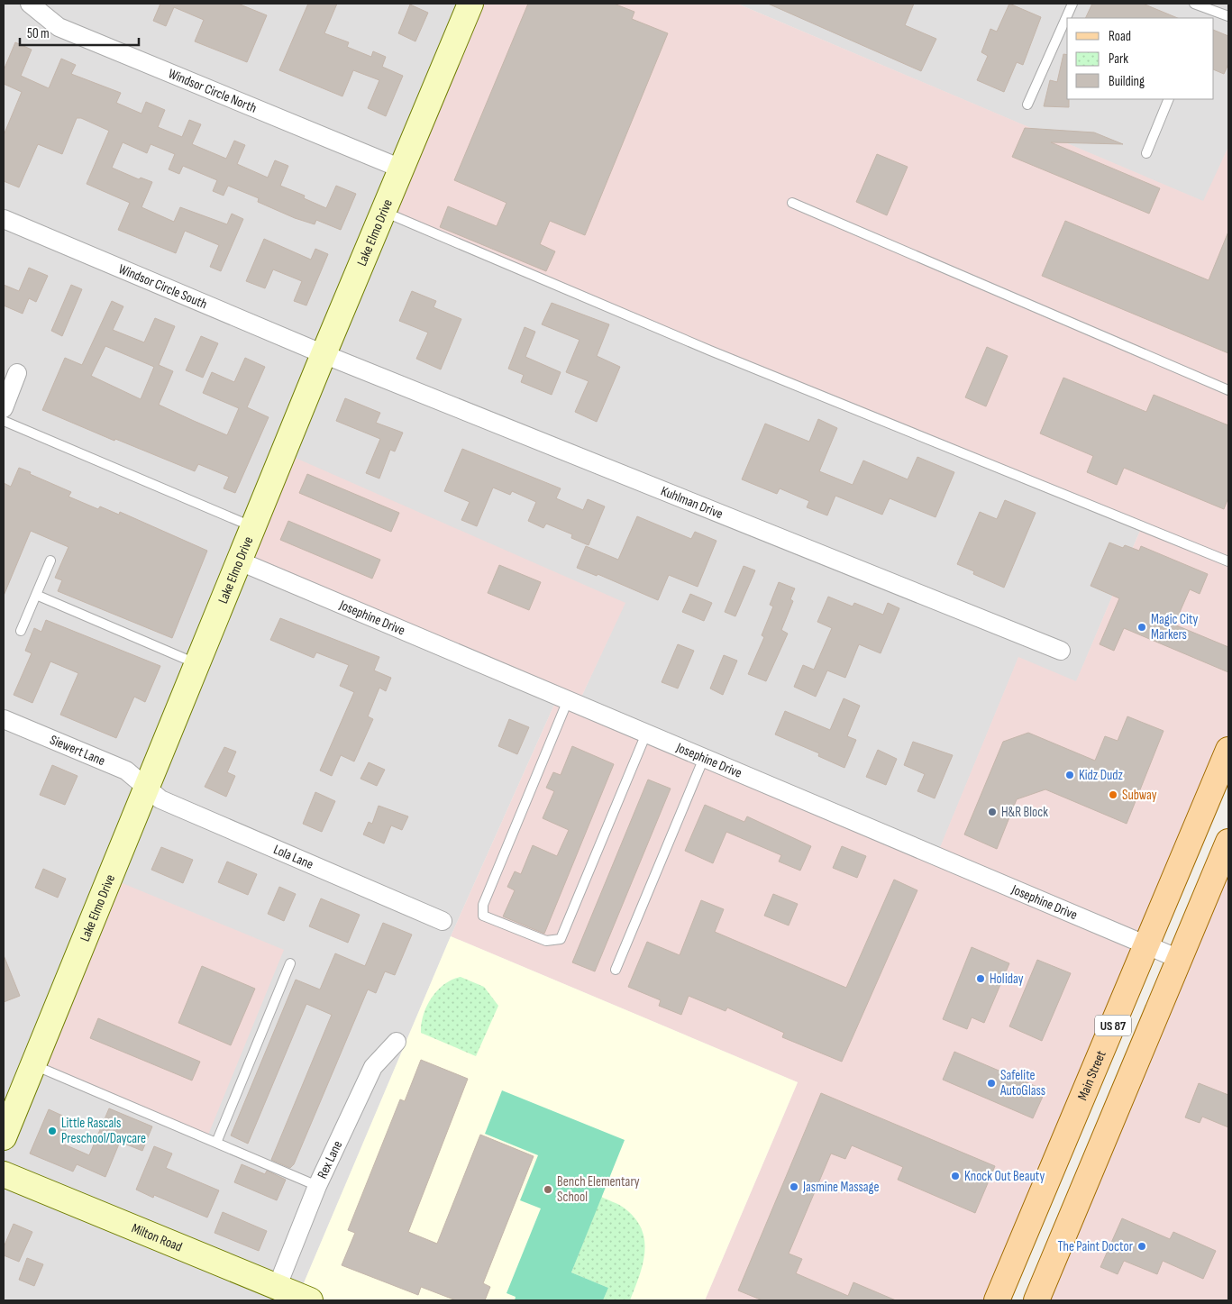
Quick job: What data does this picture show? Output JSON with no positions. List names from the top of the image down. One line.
{"streets":{"main road":["Lake Elmo Drive","US 87","Main Street","Milton Road"],"street":["Windsor Circle North","Windsor Circle South","Kuhlman Drive","Josephine Drive","Siewert Lane","Lola Lane","Rex Lane"]},"crossings":[["Windsor Circle North","Lake Elmo Drive"],["Lake Elmo Drive","Windsor Circle South"],["Lake Elmo Drive","Kuhlman Drive"],["Lake Elmo Drive","Josephine Drive"],["Lake Elmo Drive","Siewert Lane"],["Lake Elmo Drive","Lola Lane"],["Windsor Circle South","Kuhlman Drive"],["Josephine Drive","US 87"],["Josephine Drive","Main Street"],["Siewert Lane","Lola Lane"],["Rex Lane","Milton Road"]],"places":["Magic City Markers","Kidz Dudz","Subway","H&R Block","Holiday","Safelite AutoGlass","Little Rascals Preschool/Daycare","Knock Out Beauty","Jasmine Massage","Bench Elementary School","The Paint Doctor"],"legend":["Road","Park","Building"],"scale_bar":"50 m"}
